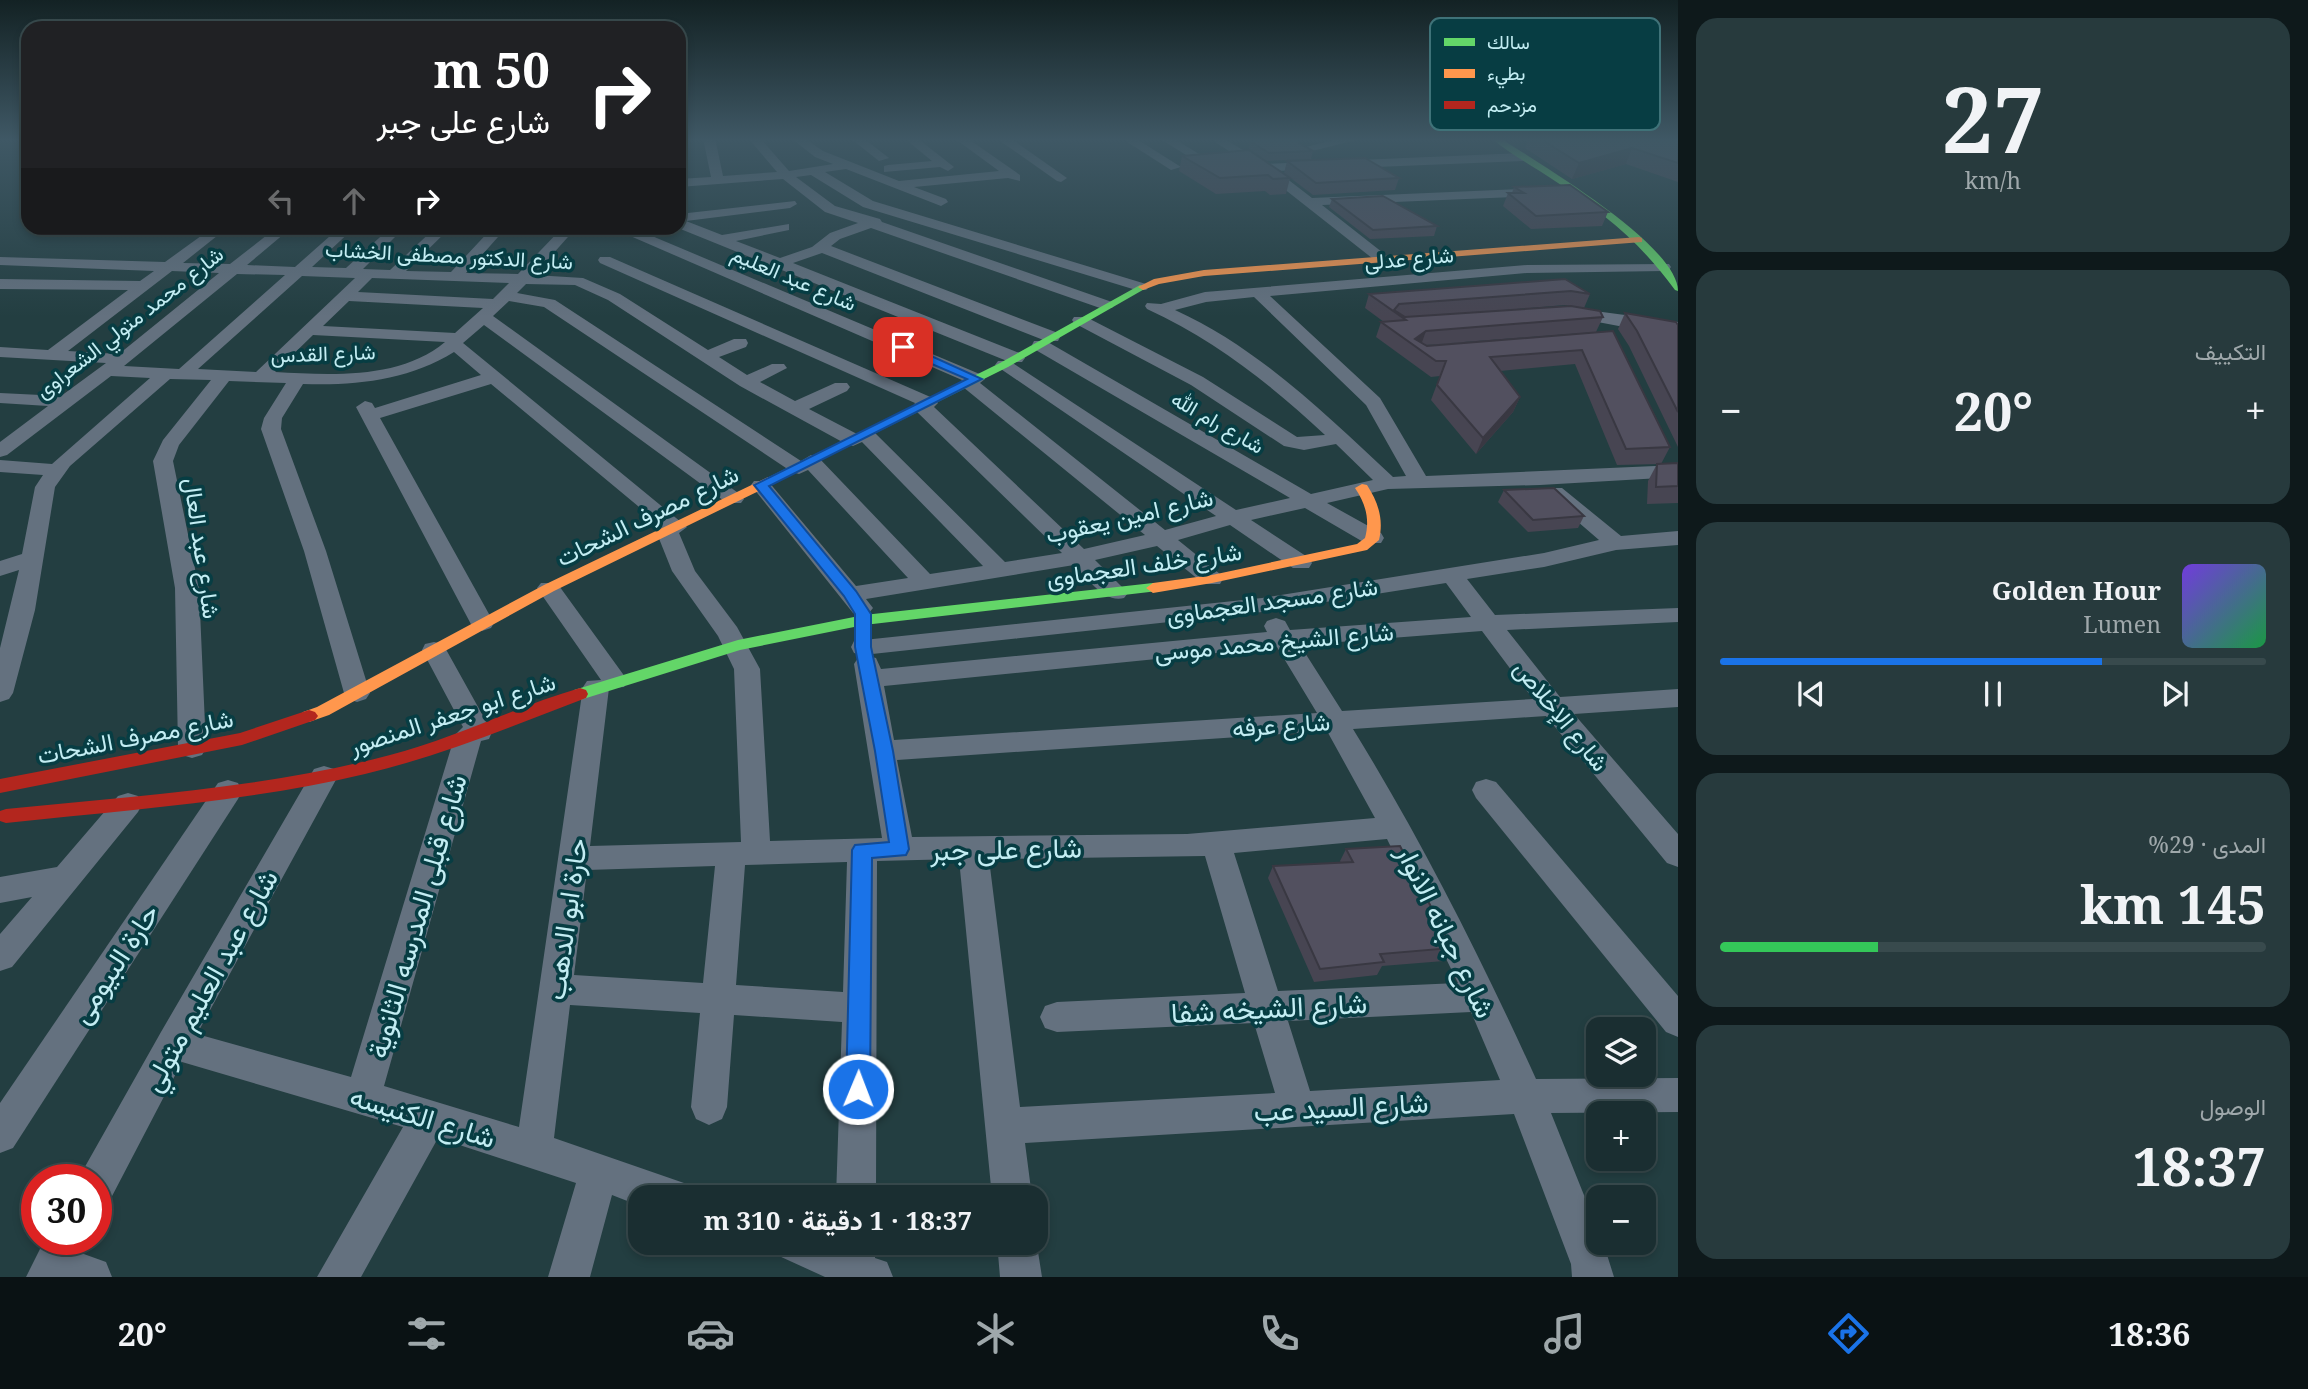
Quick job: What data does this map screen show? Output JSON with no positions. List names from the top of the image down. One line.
{"streets":{"street":["شارع الدكتور مصطفى الخشاب","شارع عدلى","شارع عبد العليم","شارع محمد متولي الشعراوى","شارع القدس","شارع رام الله","شارع مصرف الشحات","شارع امين يعقوب","شارع عبد العال","شارع خلف العجماوى","شارع مسجد العجماوى","شارع الشيخ محمد موسى","شارع ابو جعفر المنصور","شارع الإخلاص","شارع عرفه","شارع على جبر","شارع قبلى المدرسه الثانوية","حارة ابو الدهب","شارع جبانه الانوار","حارة البيومى","شارع عبد العليم متولي","شارع الشيخه شفا","شارع السيد عب","شارع الكنيسه"]},"crossings":[["شارع الدكتور مصطفى الخشاب","شارع محمد متولي الشعراوى"],["شارع الدكتور مصطفى الخشاب","شارع القدس"],["شارع الدكتور مصطفى الخشاب","شارع مصرف الشحات"],["شارع الدكتور مصطفى الخشاب","شارع امين يعقوب"],["شارع عبد العليم","شارع مصرف الشحات"],["شارع عبد العليم","شارع امين يعقوب"],["شارع عبد العليم","شارع خلف العجماوى"],["شارع محمد متولي الشعراوى","شارع القدس"],["شارع القدس","شارع عبد العال"],["شارع رام الله","شارع مصرف الشحات"],["شارع رام الله","شارع امين يعقوب"],["شارع رام الله","شارع خلف العجماوى"],["شارع مصرف الشحات","شارع عبد العال"],["شارع خلف العجماوى","شارع ابو جعفر المنصور"],["شارع مسجد العجماوى","شارع الإخلاص"],["شارع مسجد العجماوى","شارع جبانه الانوار"],["شارع الشيخ محمد موسى","شارع الإخلاص"],["شارع الشيخ محمد موسى","شارع جبانه الانوار"],["شارع ابو جعفر المنصور","شارع قبلى المدرسه الثانوية"],["شارع ابو جعفر المنصور","حارة ابو الدهب"],["شارع ابو جعفر المنصور","حارة البيومى"],["شارع ابو جعفر المنصور","شارع عبد العليم متولي"],["شارع الإخلاص","شارع عرفه"],["شارع عرفه","شارع جبانه الانوار"],["شارع على جبر","حارة ابو الدهب"],["شارع على جبر","شارع جبانه الانوار"],["شارع قبلى المدرسه الثانوية","شارع الكنيسه"],["حارة ابو الدهب","شارع الكنيسه"],["شارع جبانه الانوار","شارع الشيخه شفا"],["شارع جبانه الانوار","شارع السيد عب"],["شارع عبد العليم متولي","شارع الكنيسه"]],"legend":["سالك","بطيء","مزدحم"],"page":{"tile":[["27","km/h"],"التكييف",["المدى · 29%","145 km"],["الوصول","18:37"]],"turn":["50 m","شارع على جبر"],"heat":["−","20°","+"],"song":["Golden Hour","Lumen"],"map_buttons":["+","−"],"limit":"30","trip":"18:37 · 1 دقيقة · 310 m","tabs":["18:36","20°"]}}
